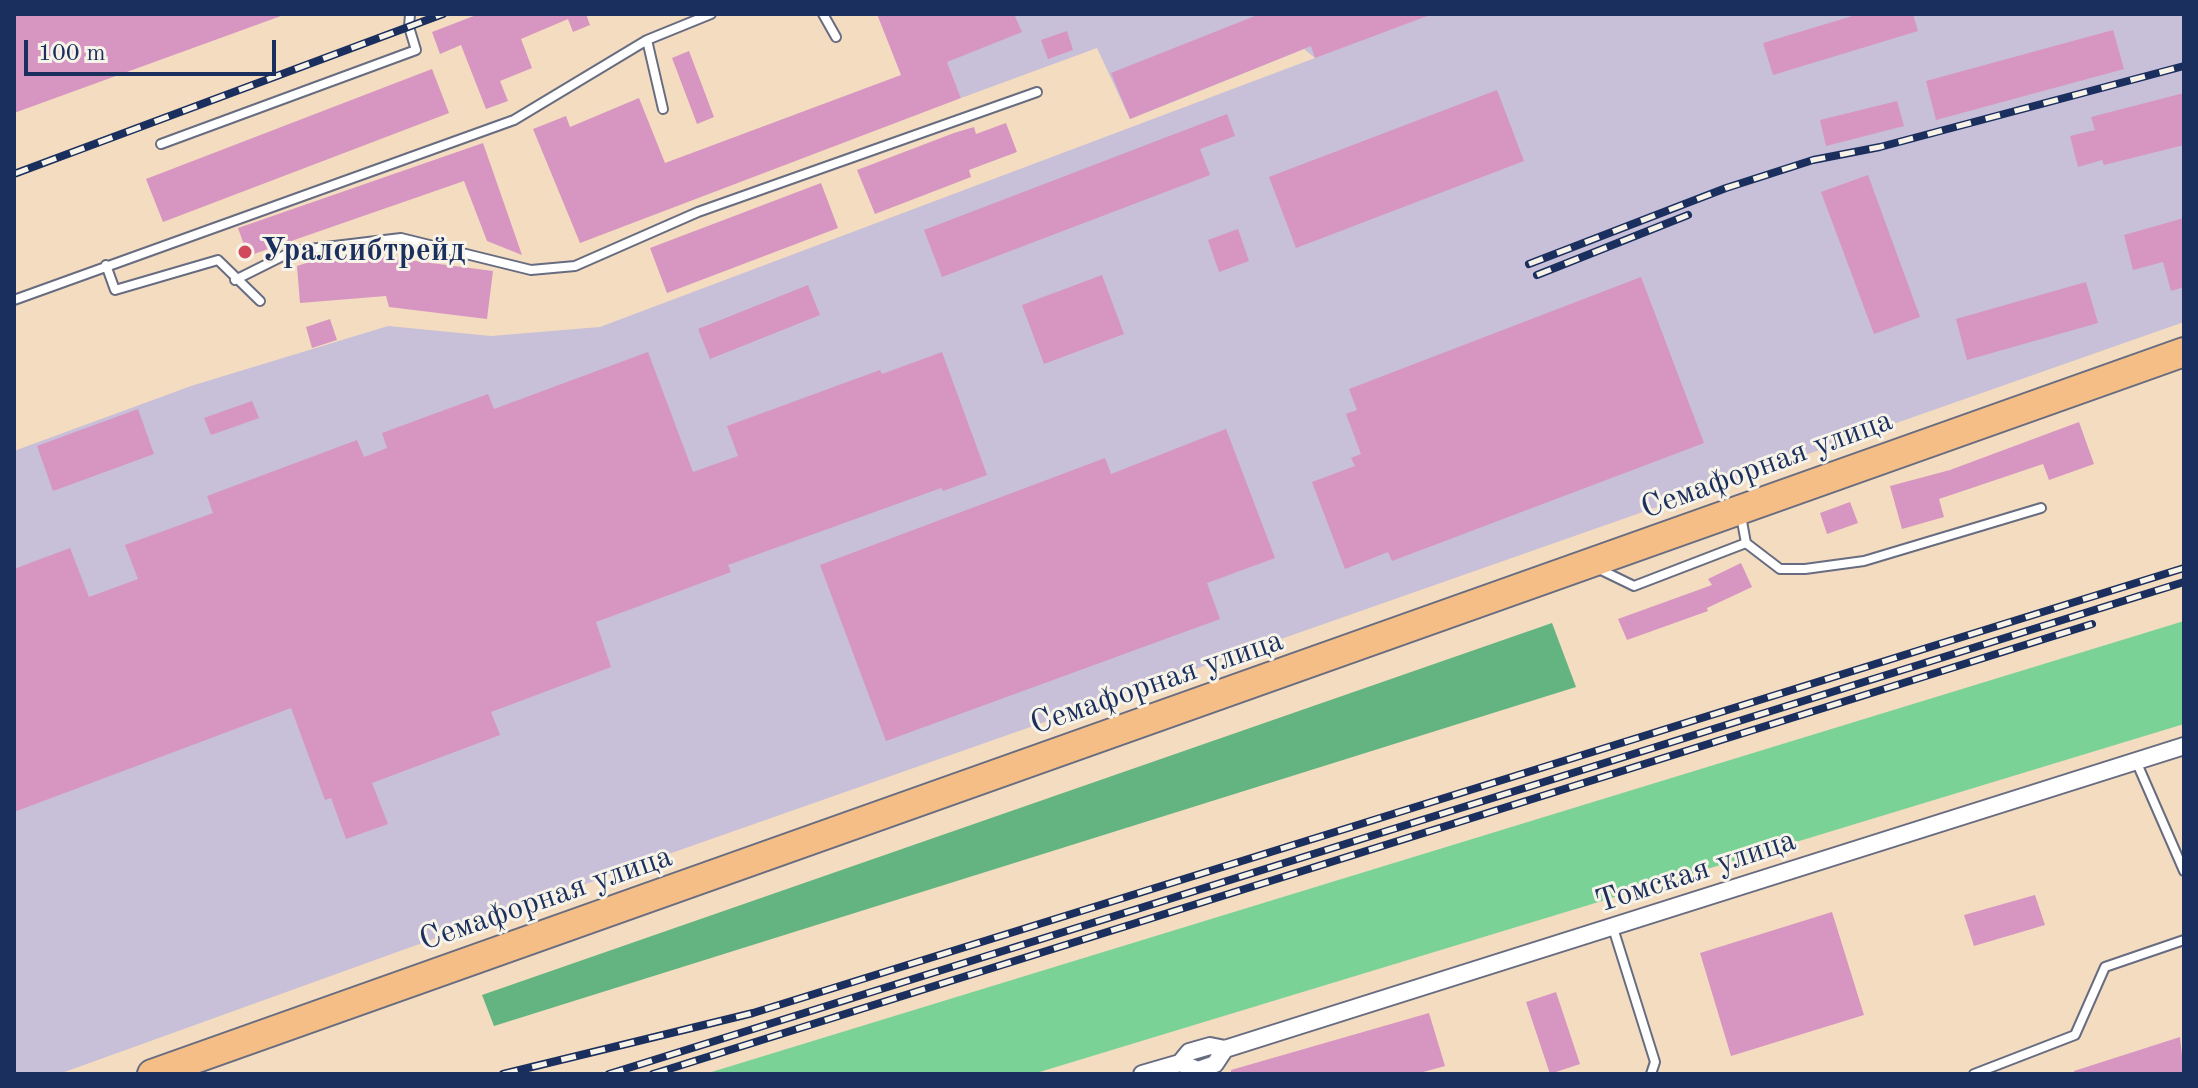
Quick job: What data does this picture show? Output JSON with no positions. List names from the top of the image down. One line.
{"streets":{"highway":["Семафорная улица"],"street":["Томская улица"]},"places":["Уралcибтрейд"],"scale_bar":"100 m"}
